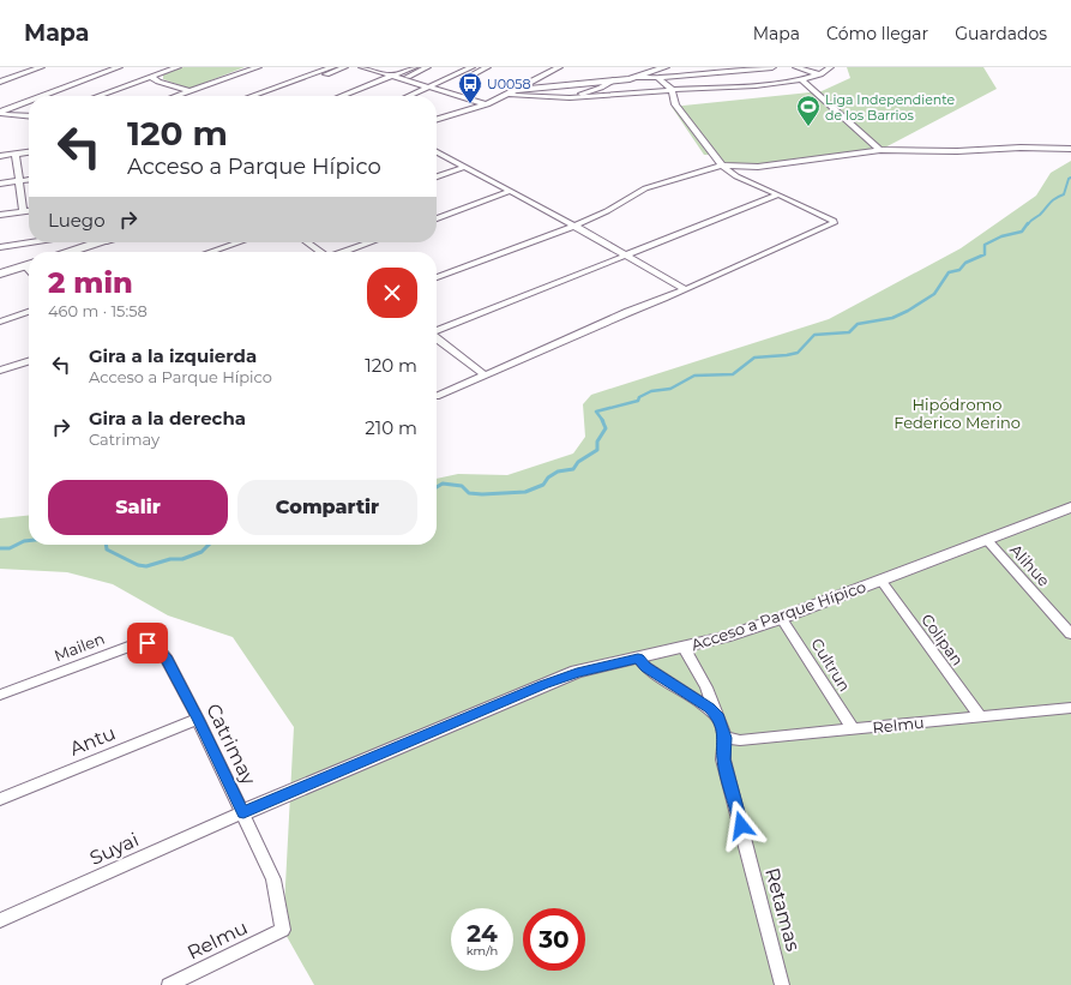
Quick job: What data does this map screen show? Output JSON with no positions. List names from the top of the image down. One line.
{"streets":{"street":["Alihue","Acceso a Parque Hípico","Colipan","Mailen","Cultrun","Relmu","Antu","Catrimay","Suyai","Retamas"]},"crossings":[["Alihue","Acceso a Parque Hípico"],["Acceso a Parque Hípico","Colipan"],["Acceso a Parque Hípico","Cultrun"],["Acceso a Parque Hípico","Catrimay"],["Acceso a Parque Hípico","Suyai"],["Acceso a Parque Hípico","Retamas"],["Colipan","Relmu"],["Mailen","Catrimay"],["Cultrun","Relmu"],["Relmu","Catrimay"],["Relmu","Retamas"],["Antu","Catrimay"],["Catrimay","Suyai"]],"parks":["Hipódromo Federico Merino"],"places":{"bus stop":["U0058"],"sports":["Liga Independiente de los Barrios"]},"page":{"header":"Mapa","nav":["Mapa","Cómo llegar","Guardados"],"turn":["120 m","Acceso a Parque Hípico"],"then":"Luego","heading":["2 min","460 m · 15:58"],"list":[{"name":"Gira a la izquierda","note":"Acceso a Parque Hípico","value":"120 m"},{"name":"Gira a la derecha","note":"Catrimay","value":"210 m"}],"buttons":["Salir","Compartir"],"speed":"24 km/h","limit":"30"}}
